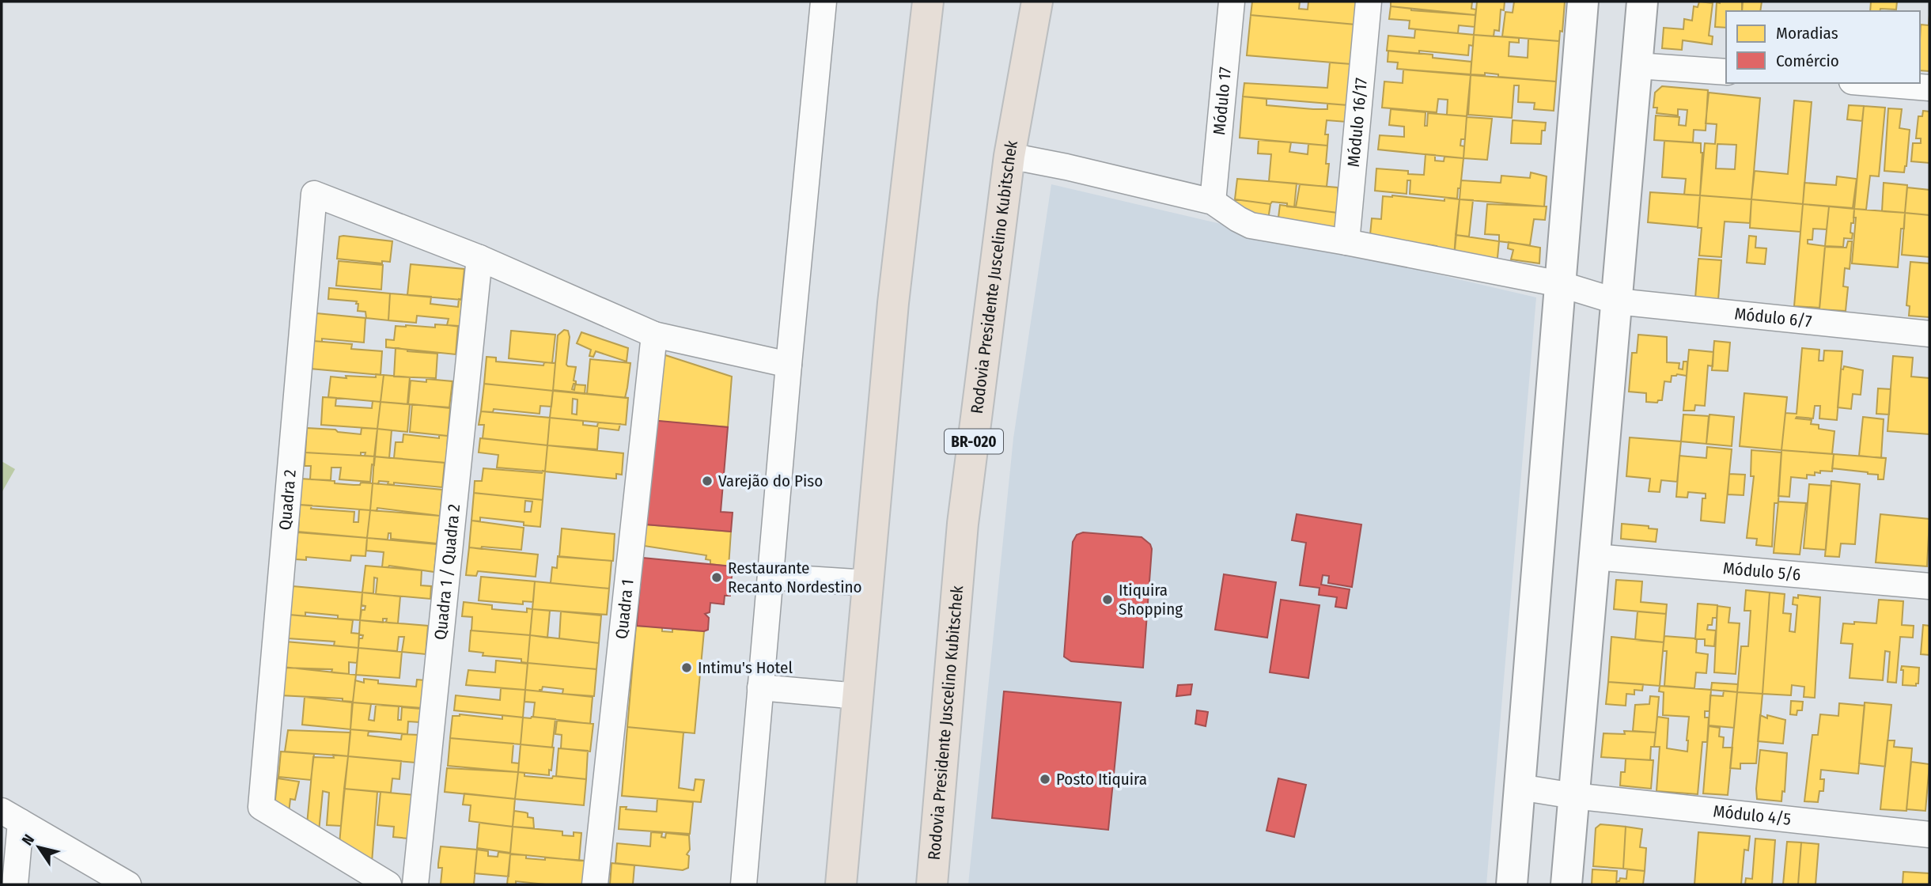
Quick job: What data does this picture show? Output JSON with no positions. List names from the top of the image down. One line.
{"streets":{"highway":["Rodovia Presidente Juscelino Kubitschek","BR-020"],"street":["Módulo 17","Módulo 16/17","Módulo 6/7","Quadra 2","Quadra 1 / Quadra 2","Módulo 5/6","Quadra 1","Módulo 4/5"]},"crossings":[["Módulo 17","Módulo 6/7"],["Módulo 16/17","Módulo 6/7"],["Quadra 2","Quadra 1 / Quadra 2"]],"places":["Varejão do Piso","Restaurante Recanto Nordestino","Itiquira Shopping","Intimu's Hotel","Posto Itiquira"],"legend":["Moradias","Comércio"],"north":"top left"}
